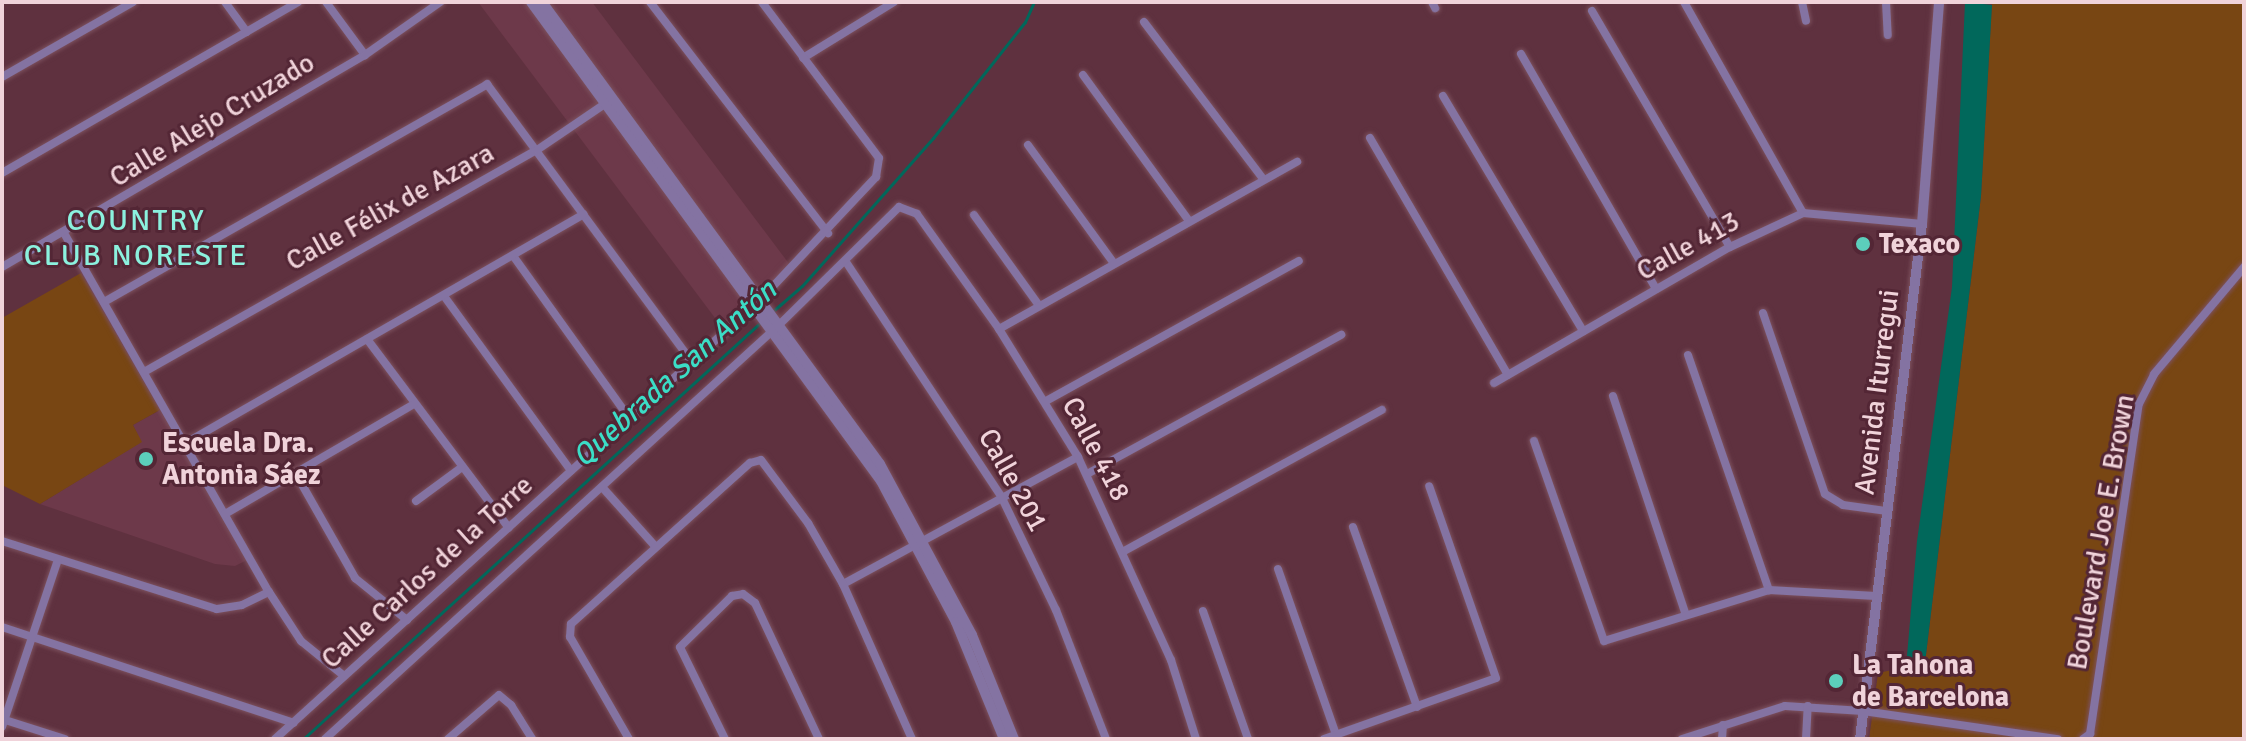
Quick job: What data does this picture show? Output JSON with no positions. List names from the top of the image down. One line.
{"streets":{"street":["Calle Alejo Cruzado","Calle Félix de Azara","Calle 413","Avenida Iturregui","Calle 418","Calle 201","Boulevard Joe E. Brown","Calle Carlos de la Torre"]},"crossings":[["Calle 418","Calle 201"]],"districts":["COUNTRY CLUB NORESTE"],"water":["Quebrada San Antón"],"places":["Texaco","Escuela Dra. Antonia Sáez","La Tahona de Barcelona"]}
